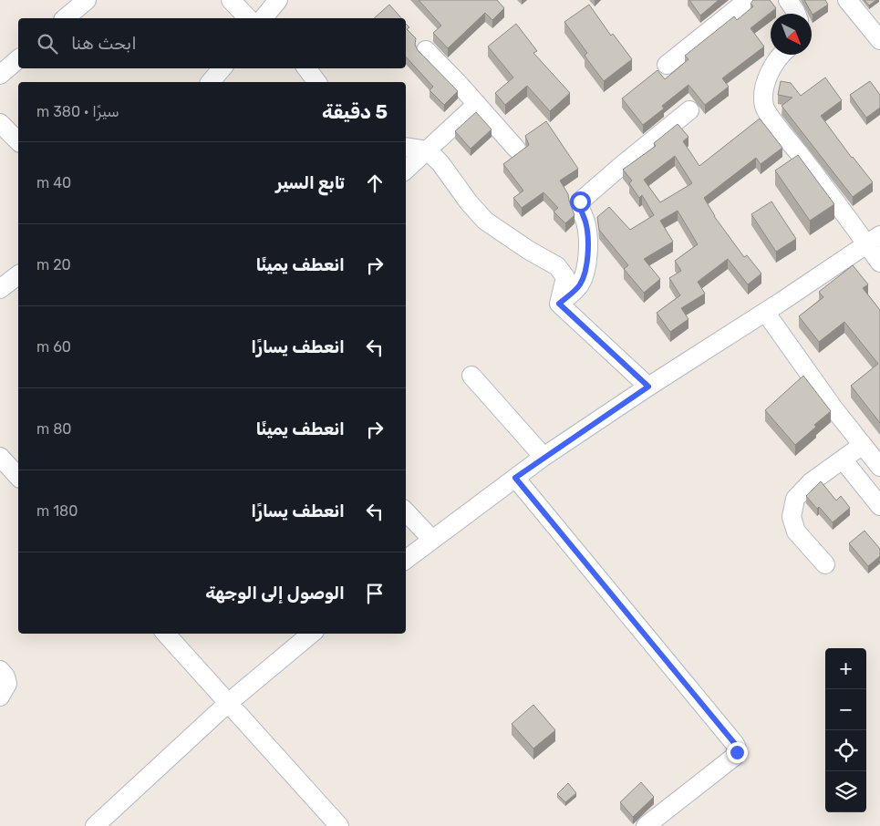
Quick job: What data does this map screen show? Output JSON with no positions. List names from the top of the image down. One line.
{"north":"bottom right","page":{"search":"ابحث هنا","heading":["5 دقيقة","سيرًا · 380 m"],"list":[["تابع السير","40 m"],["انعطف يمينًا","20 m"],["انعطف يسارًا","60 m"],["انعطف يمينًا","80 m"],["انعطف يسارًا","180 m"],"الوصول إلى الوجهة"],"map_buttons":["+","−"]}}
